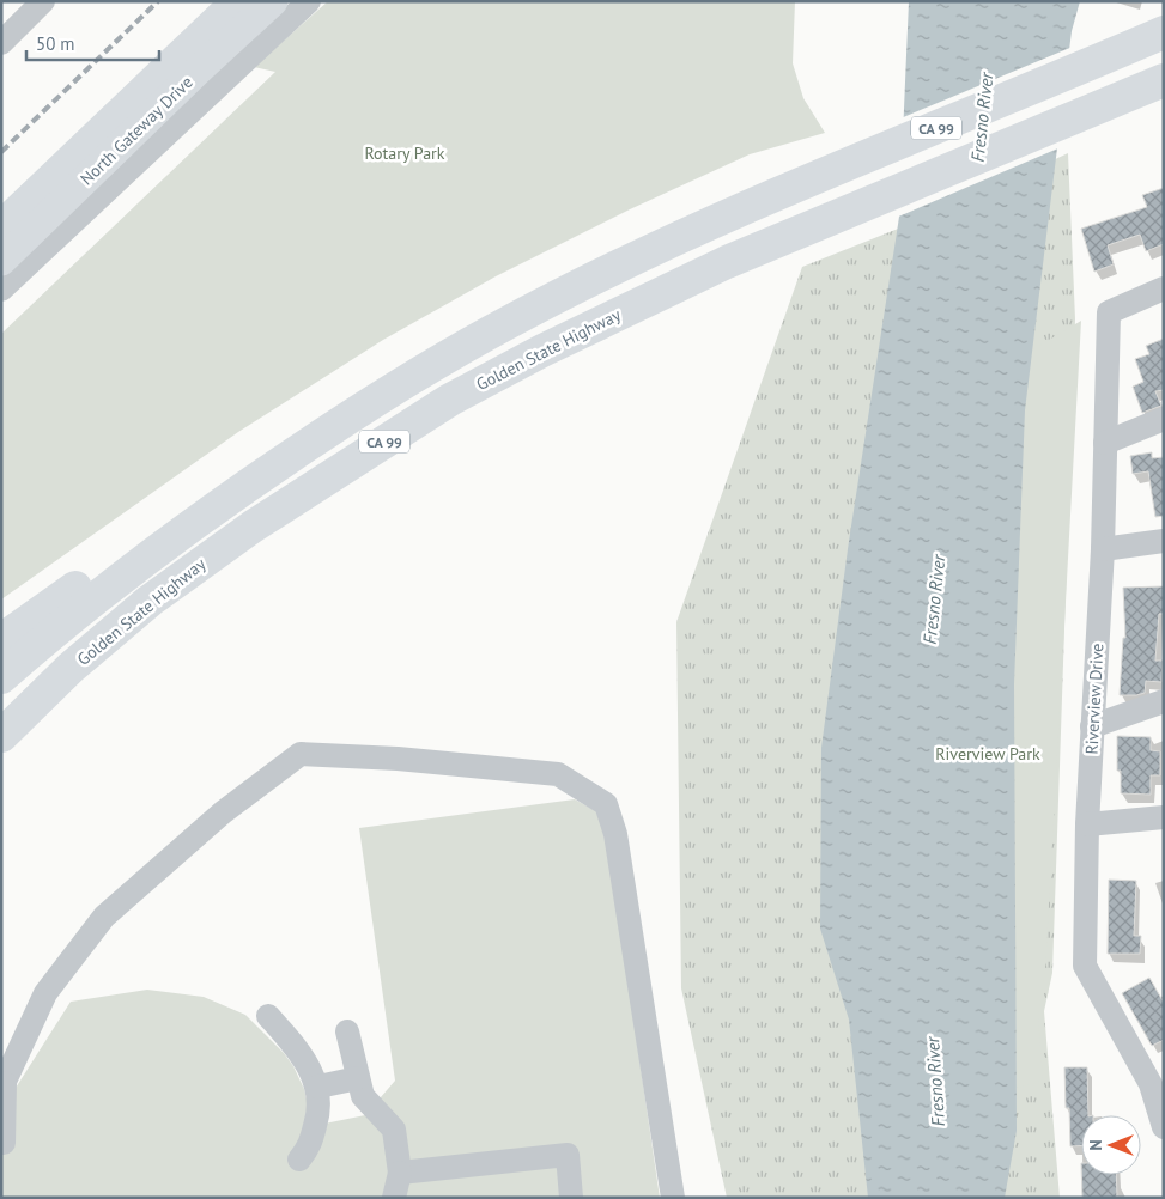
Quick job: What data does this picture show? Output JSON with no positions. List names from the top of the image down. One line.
{"streets":{"highway":["CA 99","Golden State Highway"],"main road":["North Gateway Drive"],"street":["Riverview Drive"]},"water":["Fresno River"],"parks":["Rotary Park","Riverview Park"],"scale_bar":"50 m","north":"left"}
